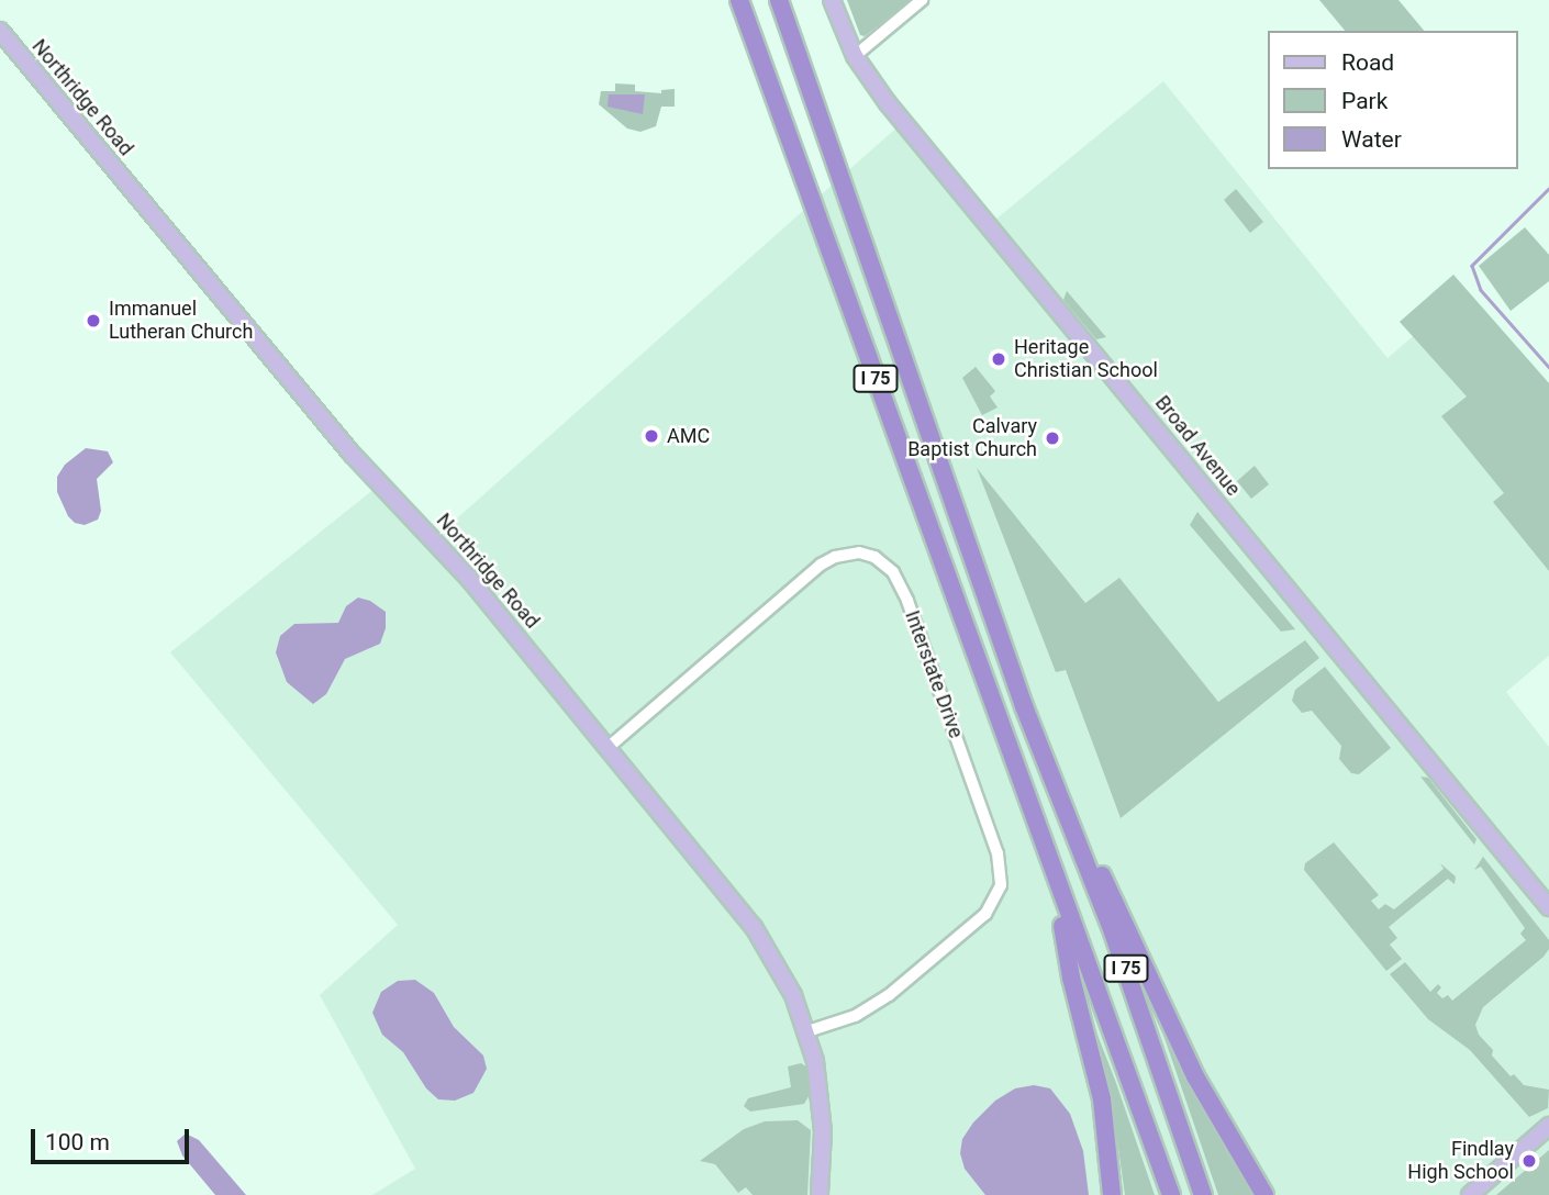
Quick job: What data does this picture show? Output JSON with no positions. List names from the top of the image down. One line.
{"streets":{"highway":["I 75"],"main road":["Northridge Road","Broad Avenue"],"street":["Interstate Drive"]},"crossings":[["Northridge Road","Interstate Drive"]],"places":["Immanuel Lutheran Church","Heritage Christian School","AMC","Calvary Baptist Church","Findlay High School"],"legend":["Road","Park","Water"],"scale_bar":"100 m"}
